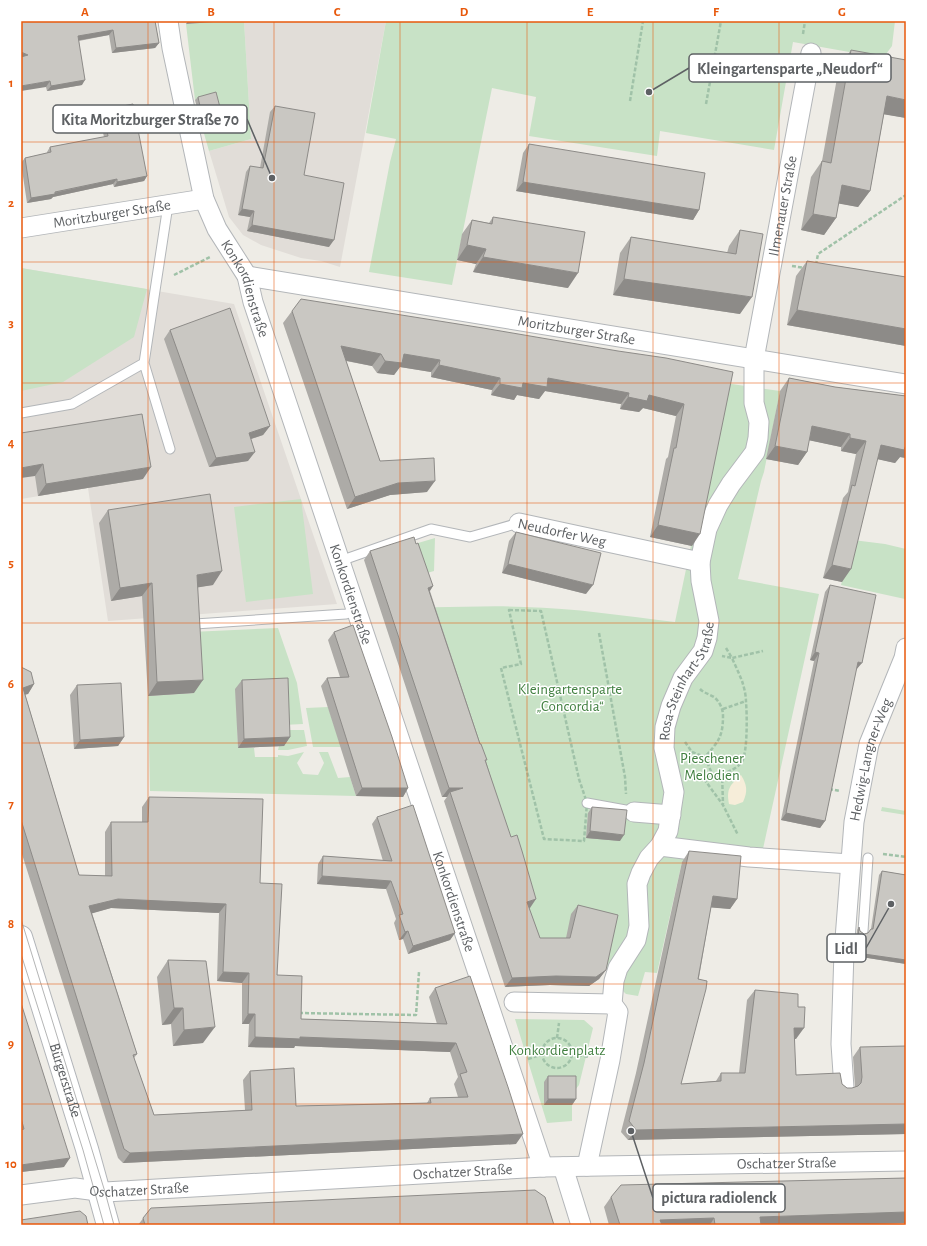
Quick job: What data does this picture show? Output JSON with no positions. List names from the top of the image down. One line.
{"streets":{"street":["Ilmenauer Straße","Moritzburger Straße","Konkordienstraße","Neudorfer Weg","Rosa-Steinhart-Straße","Hedwig-Langner-Weg","Bürgerstraße","Oschatzer Straße"]},"crossings":[["Ilmenauer Straße","Moritzburger Straße"],["Ilmenauer Straße","Rosa-Steinhart-Straße"],["Moritzburger Straße","Konkordienstraße"],["Moritzburger Straße","Rosa-Steinhart-Straße"],["Konkordienstraße","Neudorfer Weg"],["Konkordienstraße","Oschatzer Straße"],["Neudorfer Weg","Rosa-Steinhart-Straße"],["Bürgerstraße","Oschatzer Straße"]],"parks":["Kleingartensparte „Concordia“","Pieschener Melodien","Konkordienplatz"],"places":["Kleingartensparte „Neudorf“","Kita Moritzburger Straße 70","Lidl","pictura radiolenck"],"grid":{"columns":["A","B","C","D","E","F","G"],"rows":["1","2","3","4","5","6","7","8","9","10"]}}
